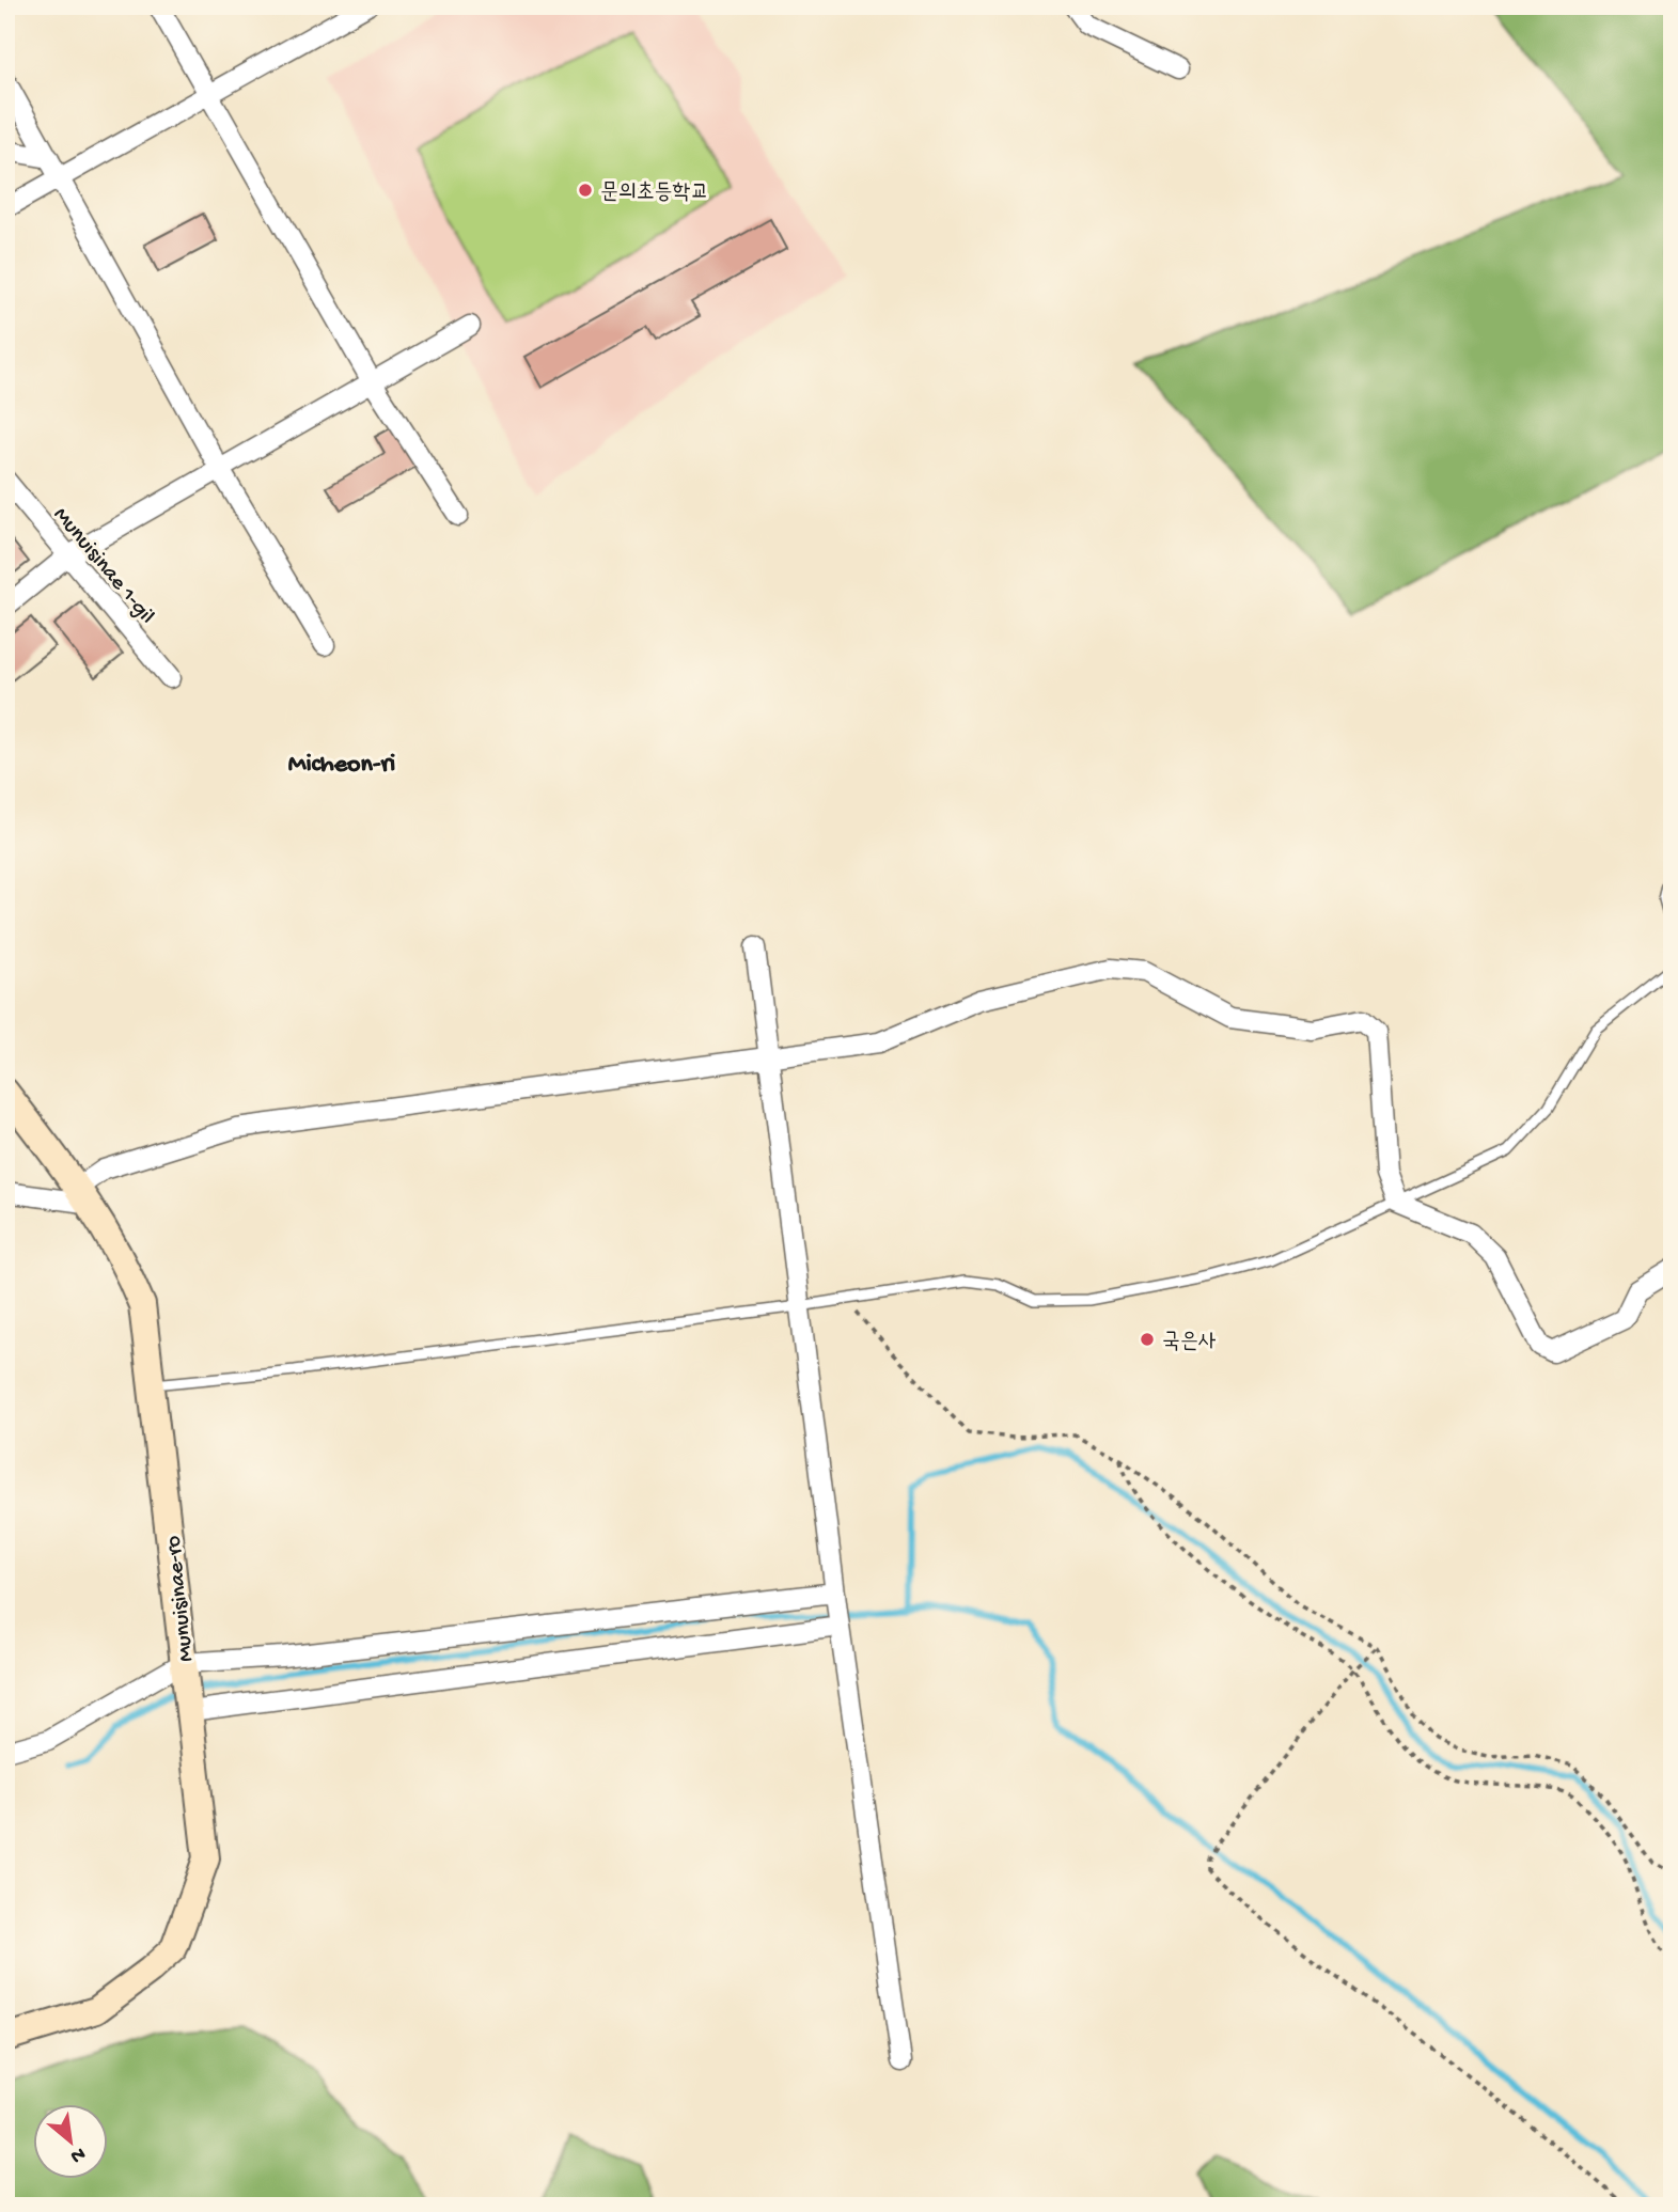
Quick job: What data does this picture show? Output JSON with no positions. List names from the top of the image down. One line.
{"streets":{"street":["Munuisinae 1-gil","Munuisinae-ro"]},"districts":["Micheon-ri"],"places":["문의초등학교","국은사"],"north":"bottom right"}
